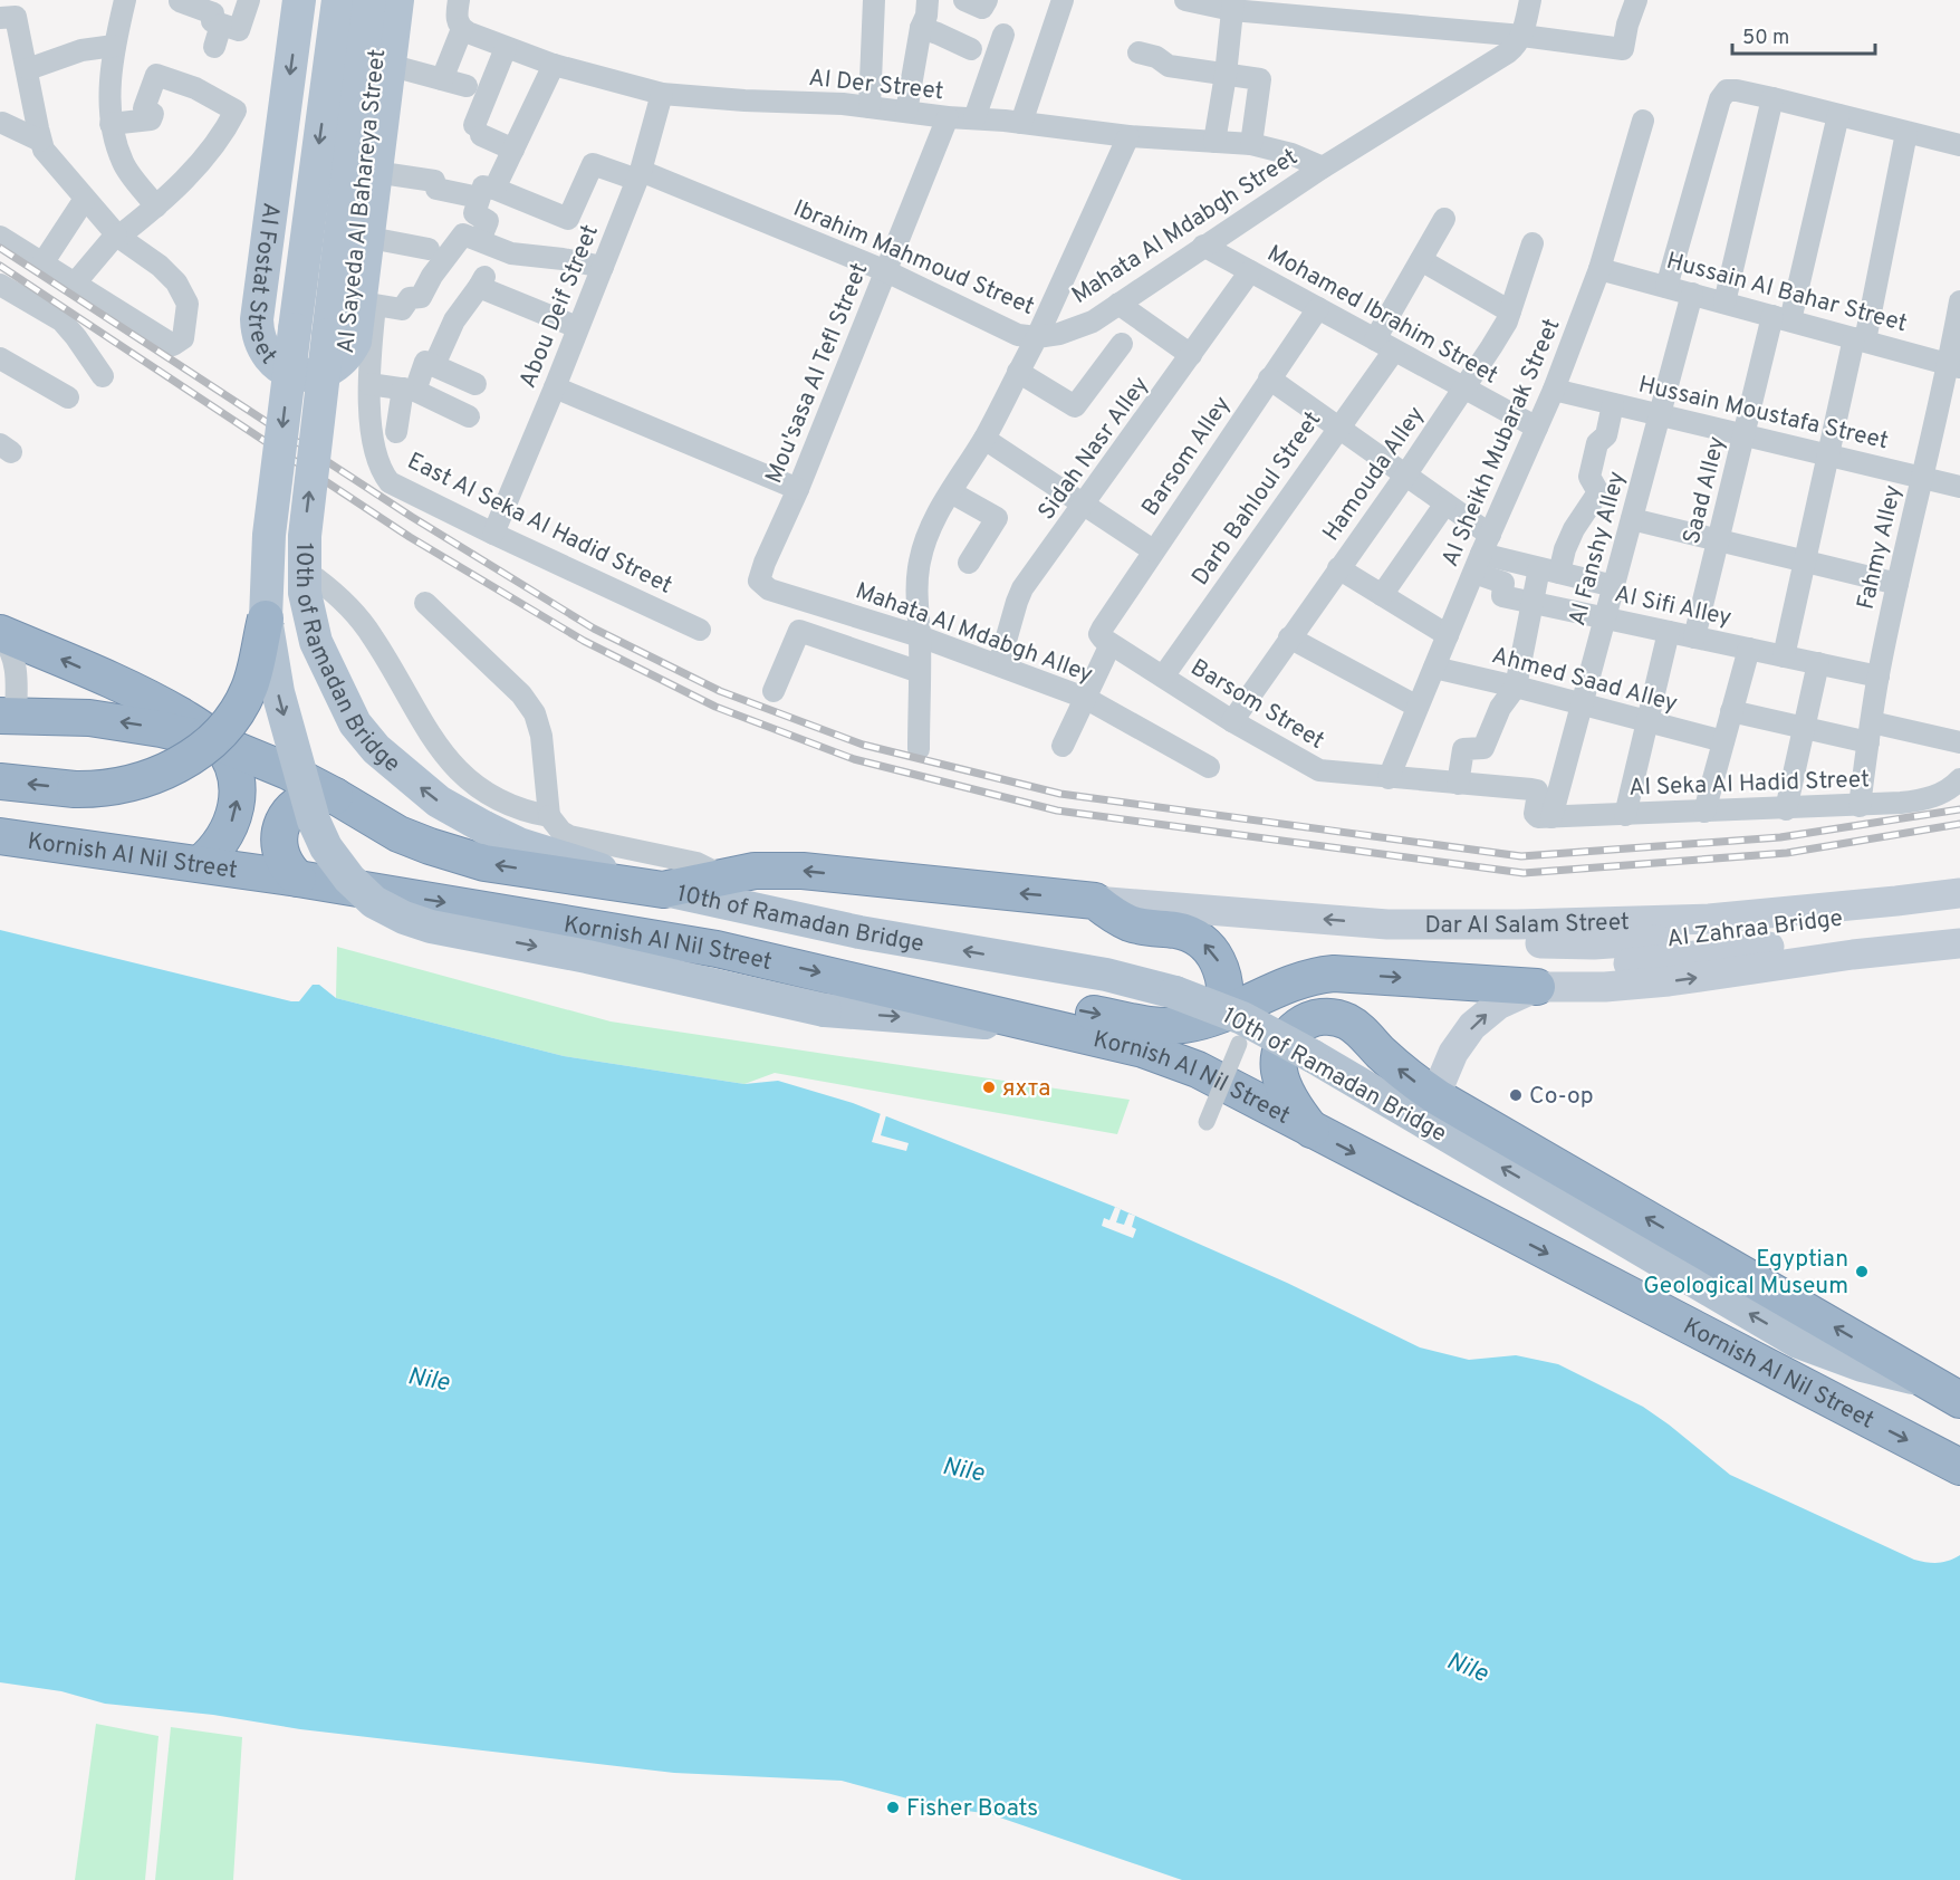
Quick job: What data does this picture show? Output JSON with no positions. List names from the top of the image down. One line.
{"streets":{"highway":["Kornish Al Nil Street"],"main road":["Al Fostat Street","10th of Ramadan Bridge","Dar Al Salam Street","Al Zahraa Bridge"],"street":["Al Der Street","Al Sayeda Al Bahareya Street","Mahata Al Mdabgh Street","Ibrahim Mahmoud Street","Hussain Al Bahar Street","Abou Deif Street","Mohamed Ibrahim Street","Mou'sasa Al Tefl Street","Hussain Moustafa Street","Al Sheikh Mubarak Street","Sidah Nasr Alley","Barsom Alley","Hamouda Alley","Saad Alley","Darb Bahloul Street","East Al Seka Al Hadid Street","Fahmy Alley","Al Fanshy Alley","Al Sifi Alley","Mahata Al Mdabgh Alley","Ahmed Saad Alley","Barsom Street","Al Seka Al Hadid Street"]},"crossings":[["Al Der Street","Mahata Al Mdabgh Street"],["Al Der Street","Ibrahim Mahmoud Street"],["Al Der Street","Abou Deif Street"],["Al Der Street","Mou'sasa Al Tefl Street"],["Al Sayeda Al Bahareya Street","Al Fostat Street"],["Al Sayeda Al Bahareya Street","East Al Seka Al Hadid Street"],["Mahata Al Mdabgh Street","Ibrahim Mahmoud Street"],["Mahata Al Mdabgh Street","Mohamed Ibrahim Street"],["Ibrahim Mahmoud Street","Abou Deif Street"],["Ibrahim Mahmoud Street","Mou'sasa Al Tefl Street"],["Hussain Al Bahar Street","Al Sheikh Mubarak Street"],["Hussain Al Bahar Street","Saad Alley"],["Hussain Al Bahar Street","Fahmy Alley"],["Hussain Al Bahar Street","Al Fanshy Alley"],["Abou Deif Street","East Al Seka Al Hadid Street"],["Mohamed Ibrahim Street","Al Sheikh Mubarak Street"],["Mohamed Ibrahim Street","Sidah Nasr Alley"],["Mohamed Ibrahim Street","Barsom Alley"],["Mohamed Ibrahim Street","Hamouda Alley"],["Mohamed Ibrahim Street","Darb Bahloul Street"],["Mou'sasa Al Tefl Street","Mahata Al Mdabgh Alley"],["Hussain Moustafa Street","Al Sheikh Mubarak Street"],["Hussain Moustafa Street","Saad Alley"],["Hussain Moustafa Street","Fahmy Alley"],["Hussain Moustafa Street","Al Fanshy Alley"],["Al Sheikh Mubarak Street","Al Sifi Alley"],["Al Sheikh Mubarak Street","Ahmed Saad Alley"],["Al Sheikh Mubarak Street","Barsom Street"],["Sidah Nasr Alley","Mahata Al Mdabgh Alley"],["Barsom Alley","Mahata Al Mdabgh Alley"],["Barsom Alley","Barsom Street"],["Hamouda Alley","Barsom Street"],["Saad Alley","Al Sifi Alley"],["Darb Bahloul Street","Barsom Street"],["Fahmy Alley","Al Sifi Alley"],["Fahmy Alley","Al Seka Al Hadid Street"],["Al Fanshy Alley","Al Sifi Alley"],["Al Fanshy Alley","Ahmed Saad Alley"],["Al Fanshy Alley","Barsom Street"],["Al Fanshy Alley","Al Seka Al Hadid Street"],["10th of Ramadan Bridge","Kornish Al Nil Street"],["Barsom Street","Al Seka Al Hadid Street"],["Kornish Al Nil Street","Dar Al Salam Street"],["Dar Al Salam Street","Al Zahraa Bridge"]],"water":["Nile"],"places":["яхта","Co-op","Egyptian Geological Museum","Fisher Boats"],"scale_bar":"50 m"}
